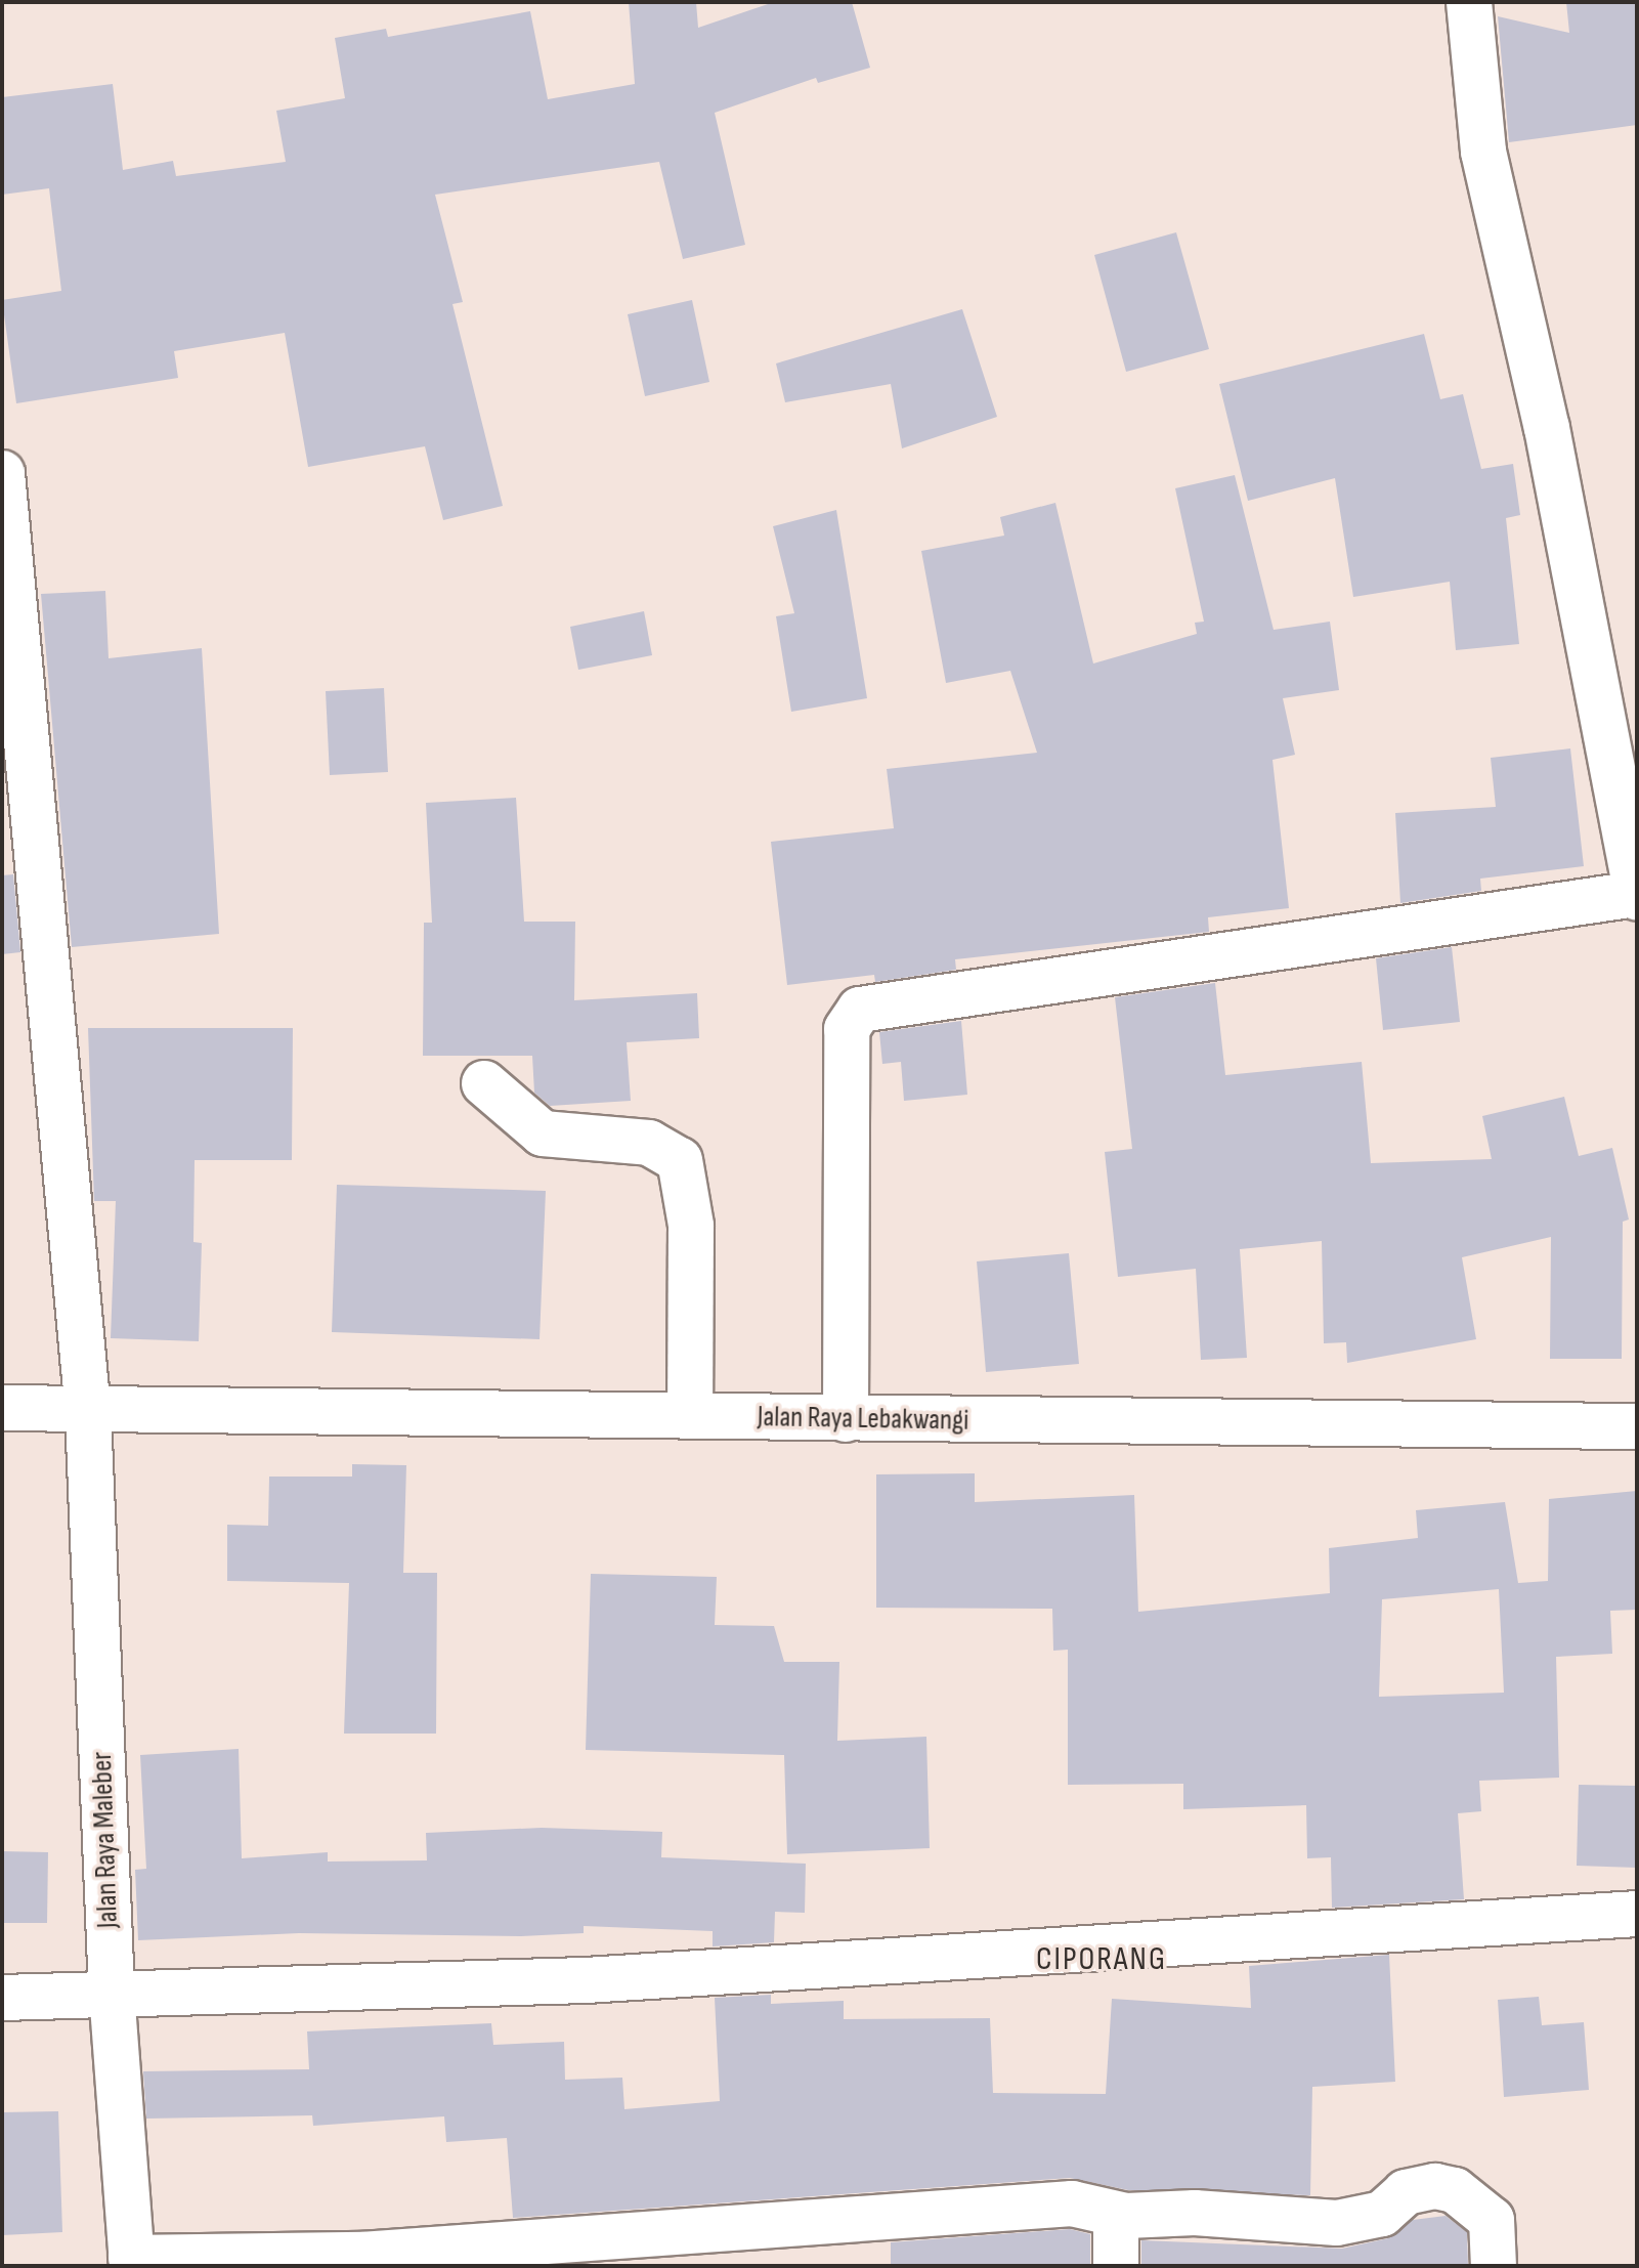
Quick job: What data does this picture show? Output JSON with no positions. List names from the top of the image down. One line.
{"streets":{"street":["Jalan Raya Lebakwangi","Jalan Raya Maleber"]},"crossings":[["Jalan Raya Lebakwangi","Jalan Raya Maleber"]],"districts":["CIPORANG"]}
